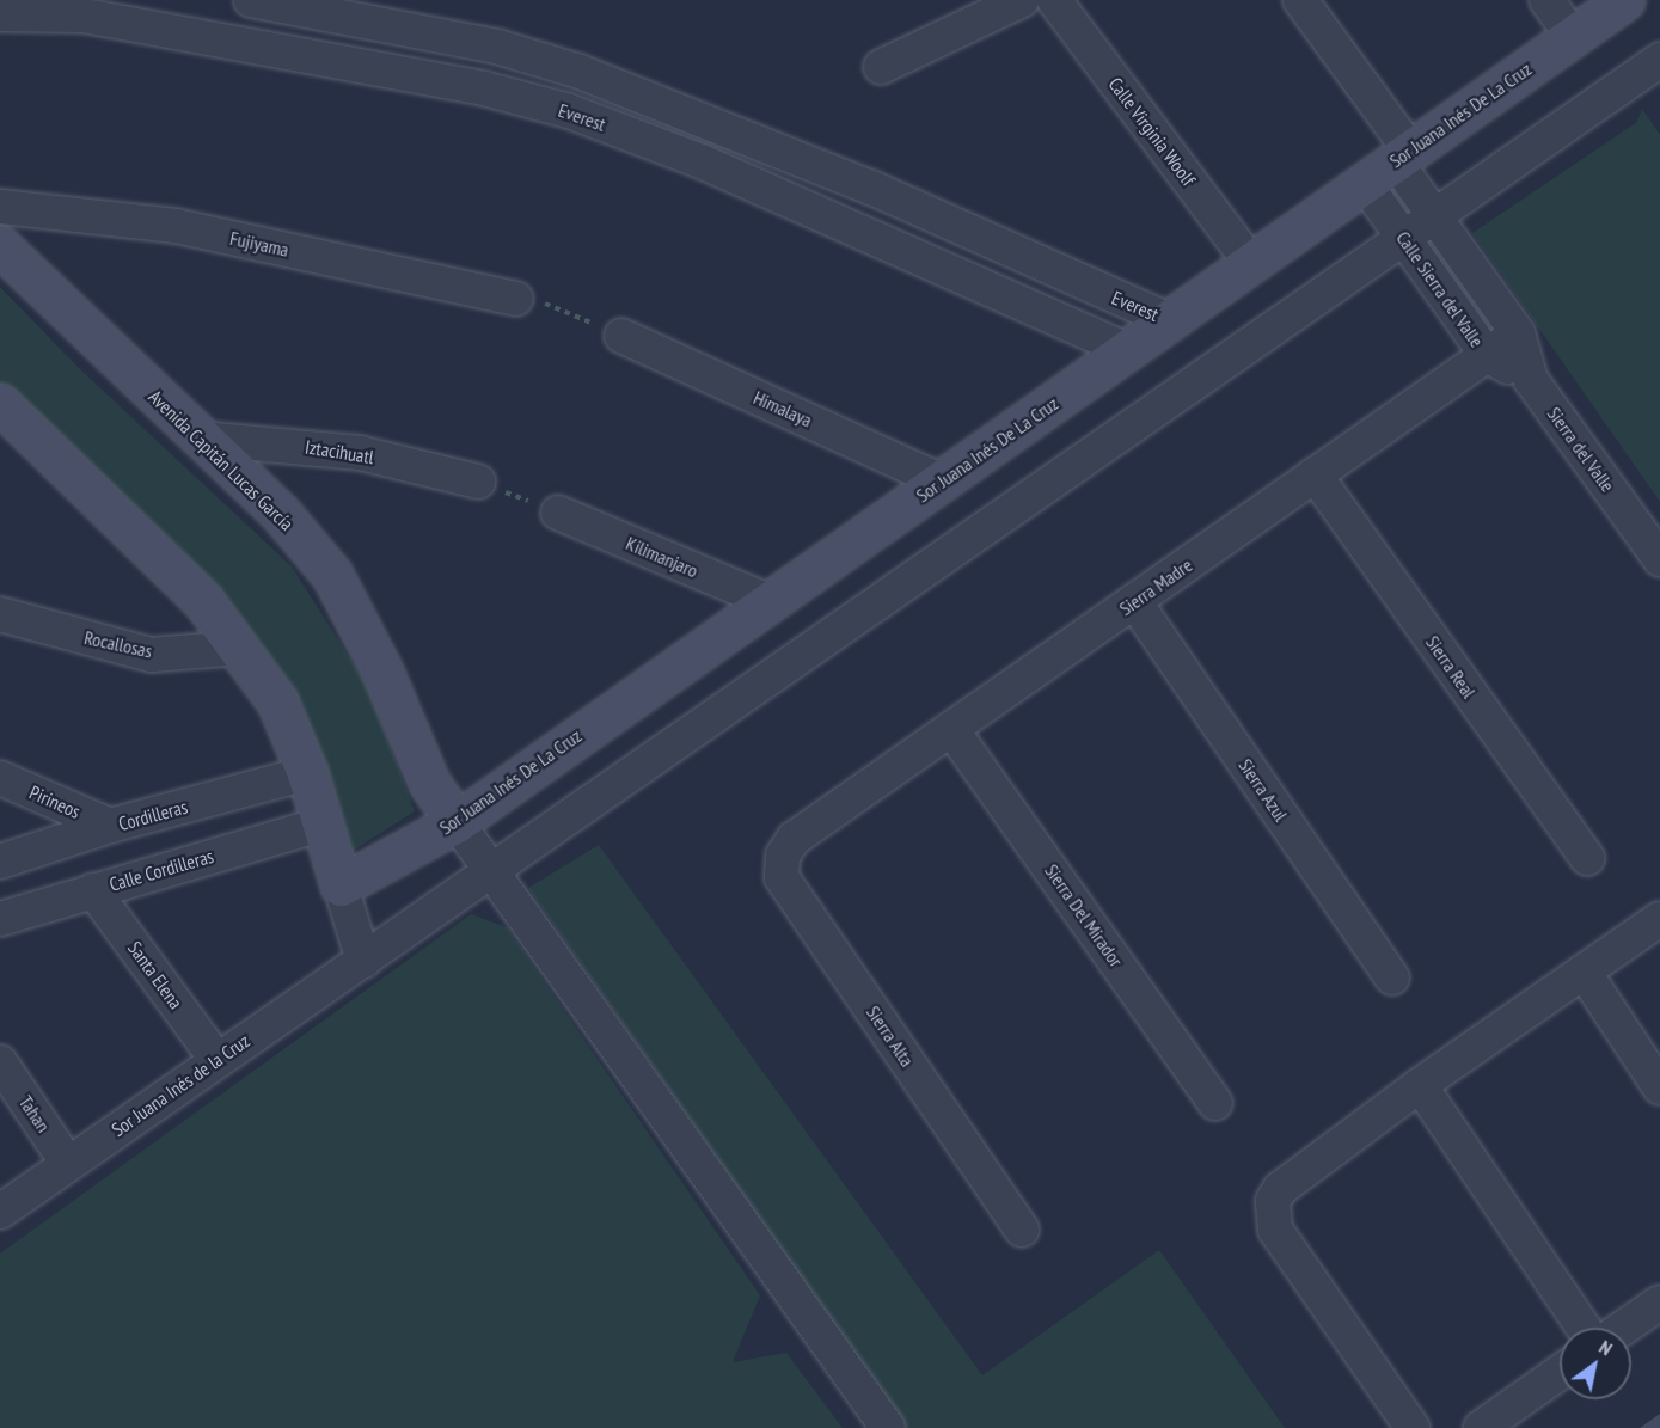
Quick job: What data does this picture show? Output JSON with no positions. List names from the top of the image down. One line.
{"streets":{"street":["Sor Juana Inés De La Cruz","Everest","Calle Virginia Woolf","Fujiyama","Calle Sierra del Valle","Himalaya","Sierra del Valle","Iztacihuatl","Avenida Capitán Lucas García","Kilimanjaro","Sierra Madre","Rocallosas","Sierra Real","Sierra Azul","Pirineos","Cordilleras","Calle Cordilleras","Sierra Del Mirador","Santa Elena","Sierra Alta","Sor Juana Inés de la Cruz","Tahan"]},"crossings":[["Sor Juana Inés De La Cruz","Everest"],["Sor Juana Inés De La Cruz","Calle Virginia Woolf"],["Sor Juana Inés De La Cruz","Calle Sierra del Valle"],["Sor Juana Inés De La Cruz","Himalaya"],["Sor Juana Inés De La Cruz","Avenida Capitán Lucas García"],["Sor Juana Inés De La Cruz","Kilimanjaro"],["Calle Sierra del Valle","Sierra del Valle"],["Calle Sierra del Valle","Sierra Madre"],["Sierra del Valle","Sierra Madre"],["Iztacihuatl","Avenida Capitán Lucas García"],["Sierra Madre","Sierra Real"],["Sierra Madre","Sierra Azul"],["Sierra Madre","Sierra Del Mirador"],["Sierra Madre","Sierra Alta"],["Pirineos","Cordilleras"],["Calle Cordilleras","Santa Elena"],["Santa Elena","Sor Juana Inés de la Cruz"],["Sor Juana Inés de la Cruz","Tahan"]],"north":"top right"}
